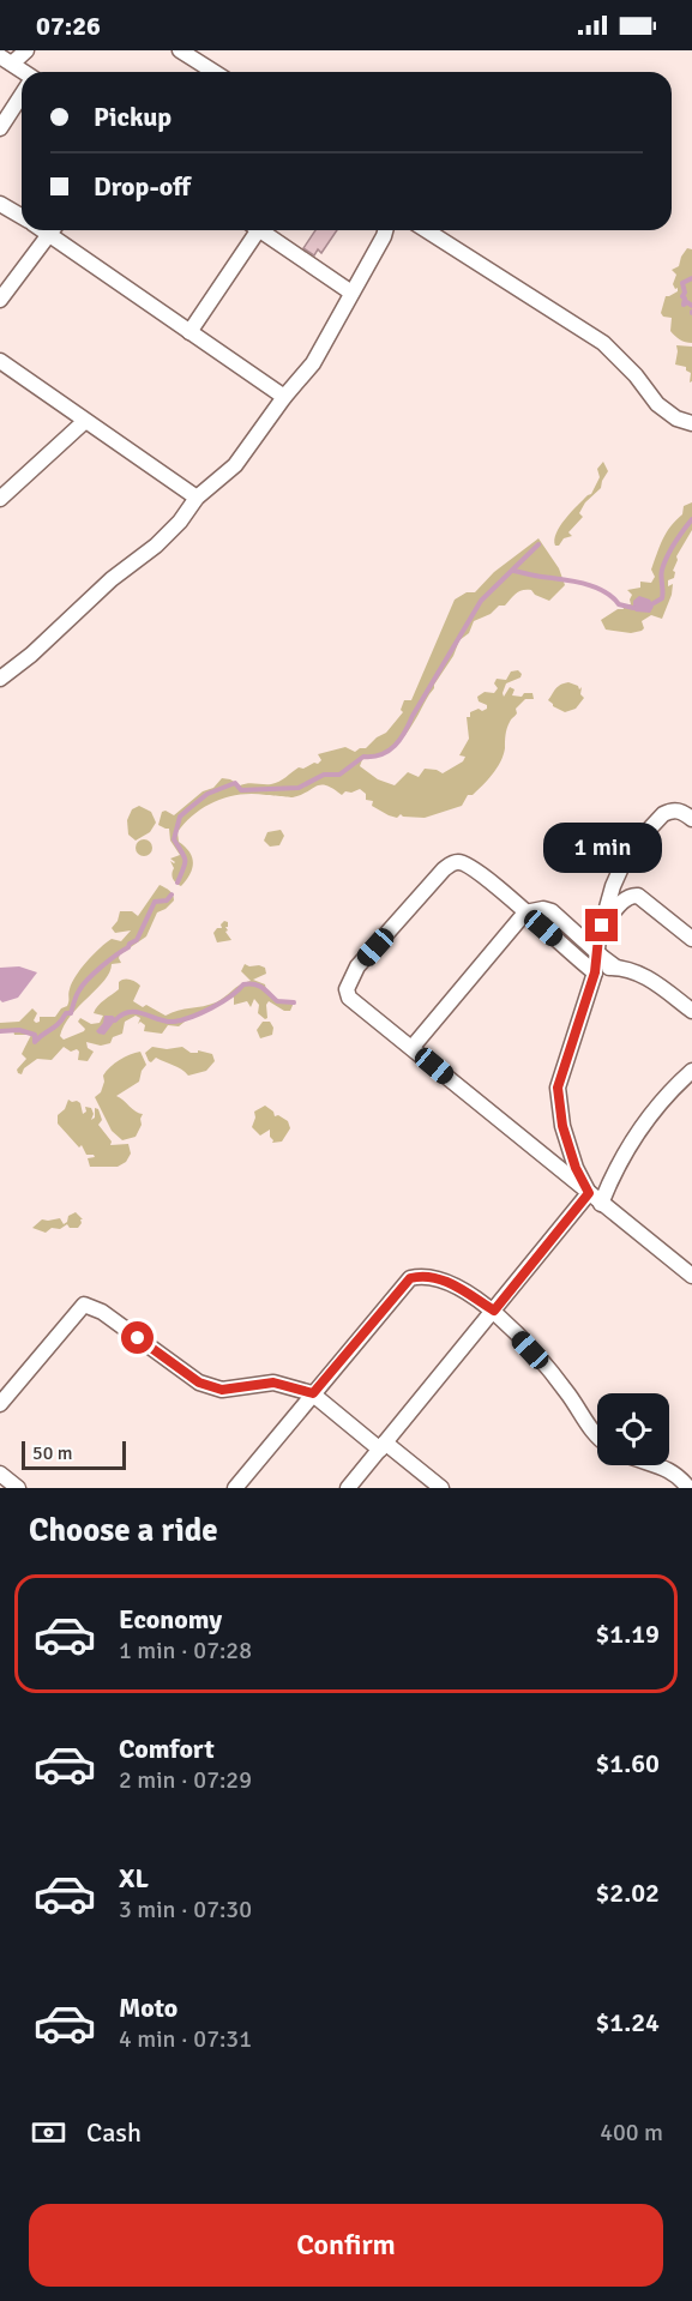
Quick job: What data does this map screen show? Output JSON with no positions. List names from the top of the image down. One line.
{"scale_bar":"50 m","page":{"status":"07:26","banner":["Pickup","Drop-off"],"bubble":"1 min","scale":"50 m","heading":"Choose a ride","list":[{"name":"Economy","note":"1 min · 07:28","value":"$1.19"},{"name":"Comfort","note":"2 min · 07:29","value":"$1.60"},{"name":"XL","note":"3 min · 07:30","value":"$2.02"},{"name":"Moto","note":"4 min · 07:31","value":"$1.24"}],"pay":["Cash","400 m"],"buttons":"Confirm"}}
